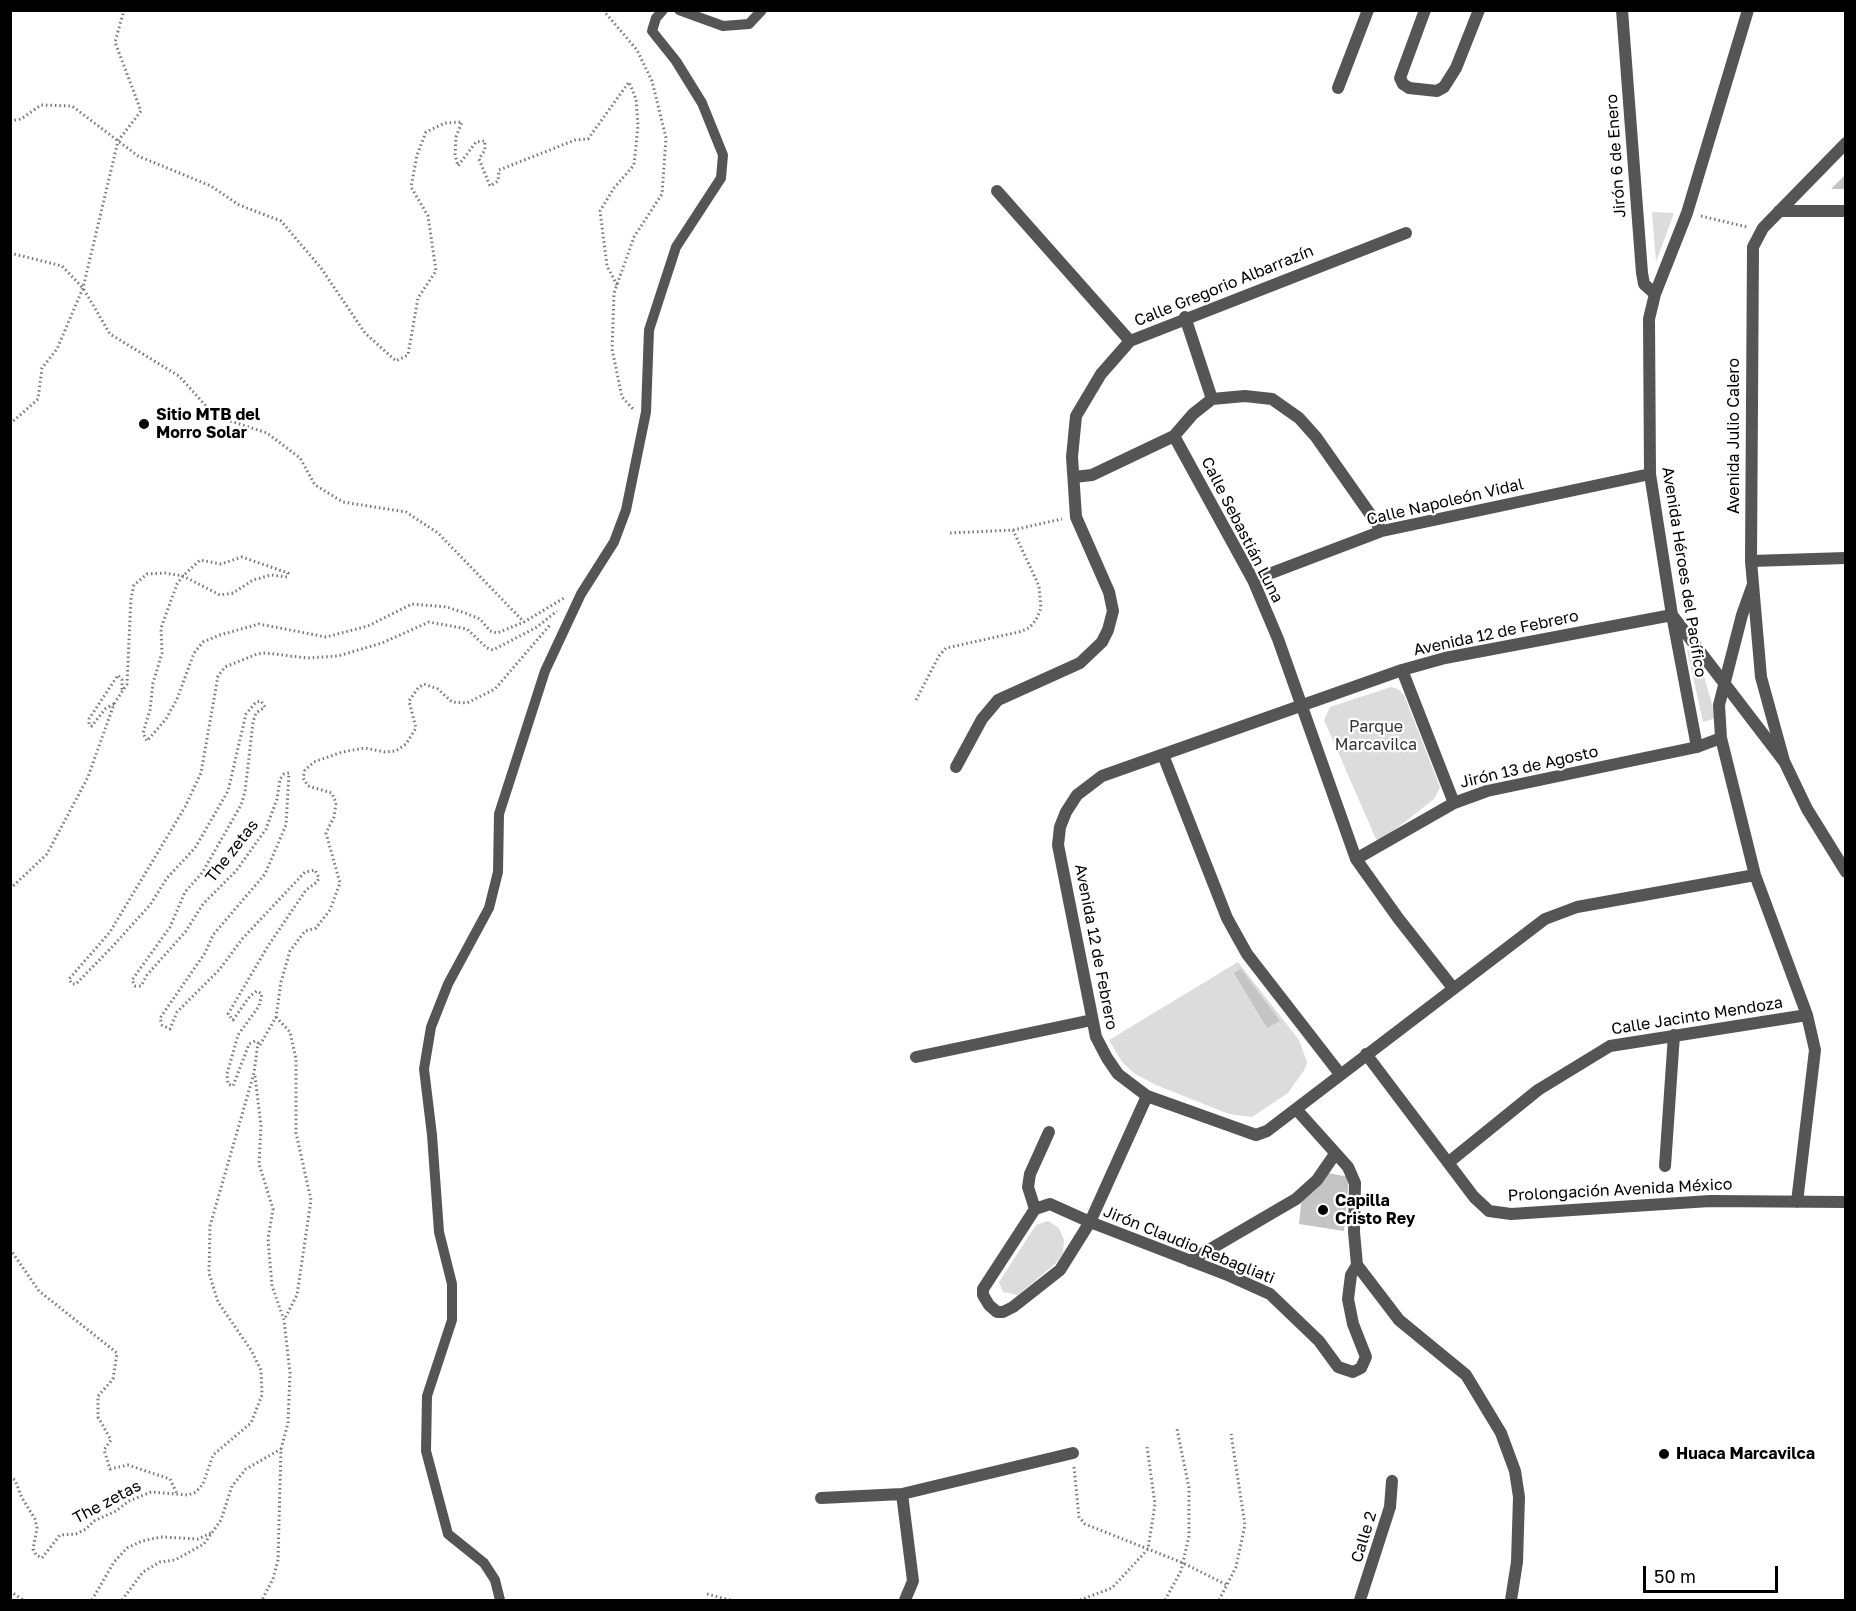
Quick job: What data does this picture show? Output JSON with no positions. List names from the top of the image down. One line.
{"streets":{"street":["Jirón 6 de Enero","Calle Gregorio Albarrazín","Avenida Julio Calero","Calle Napoleón Vidal","Calle Sebastián Luna","Avenida Héroes del Pacífico","Avenida 12 de Febrero","Jirón 13 de Agosto","Calle Jacinto Mendoza","Prolongación Avenida México","Jirón Claudio Rebagliati","Calle 2"],"path":["The zetas"]},"crossings":[["Jirón 6 de Enero","Avenida Héroes del Pacífico"],["Avenida Julio Calero","Avenida Héroes del Pacífico"],["Avenida Julio Calero","Avenida 12 de Febrero"],["Calle Napoleón Vidal","Calle Sebastián Luna"],["Calle Napoleón Vidal","Avenida Héroes del Pacífico"],["Calle Sebastián Luna","Avenida 12 de Febrero"],["Calle Sebastián Luna","Jirón 13 de Agosto"],["Avenida Héroes del Pacífico","Avenida 12 de Febrero"],["Avenida Héroes del Pacífico","Jirón 13 de Agosto"],["Avenida 12 de Febrero","Prolongación Avenida México"],["Calle Jacinto Mendoza","Prolongación Avenida México"]],"parks":["Parque Marcavilca"],"places":["Sitio MTB del Morro Solar","Capilla Cristo Rey","Huaca Marcavilca"],"scale_bar":"50 m"}
